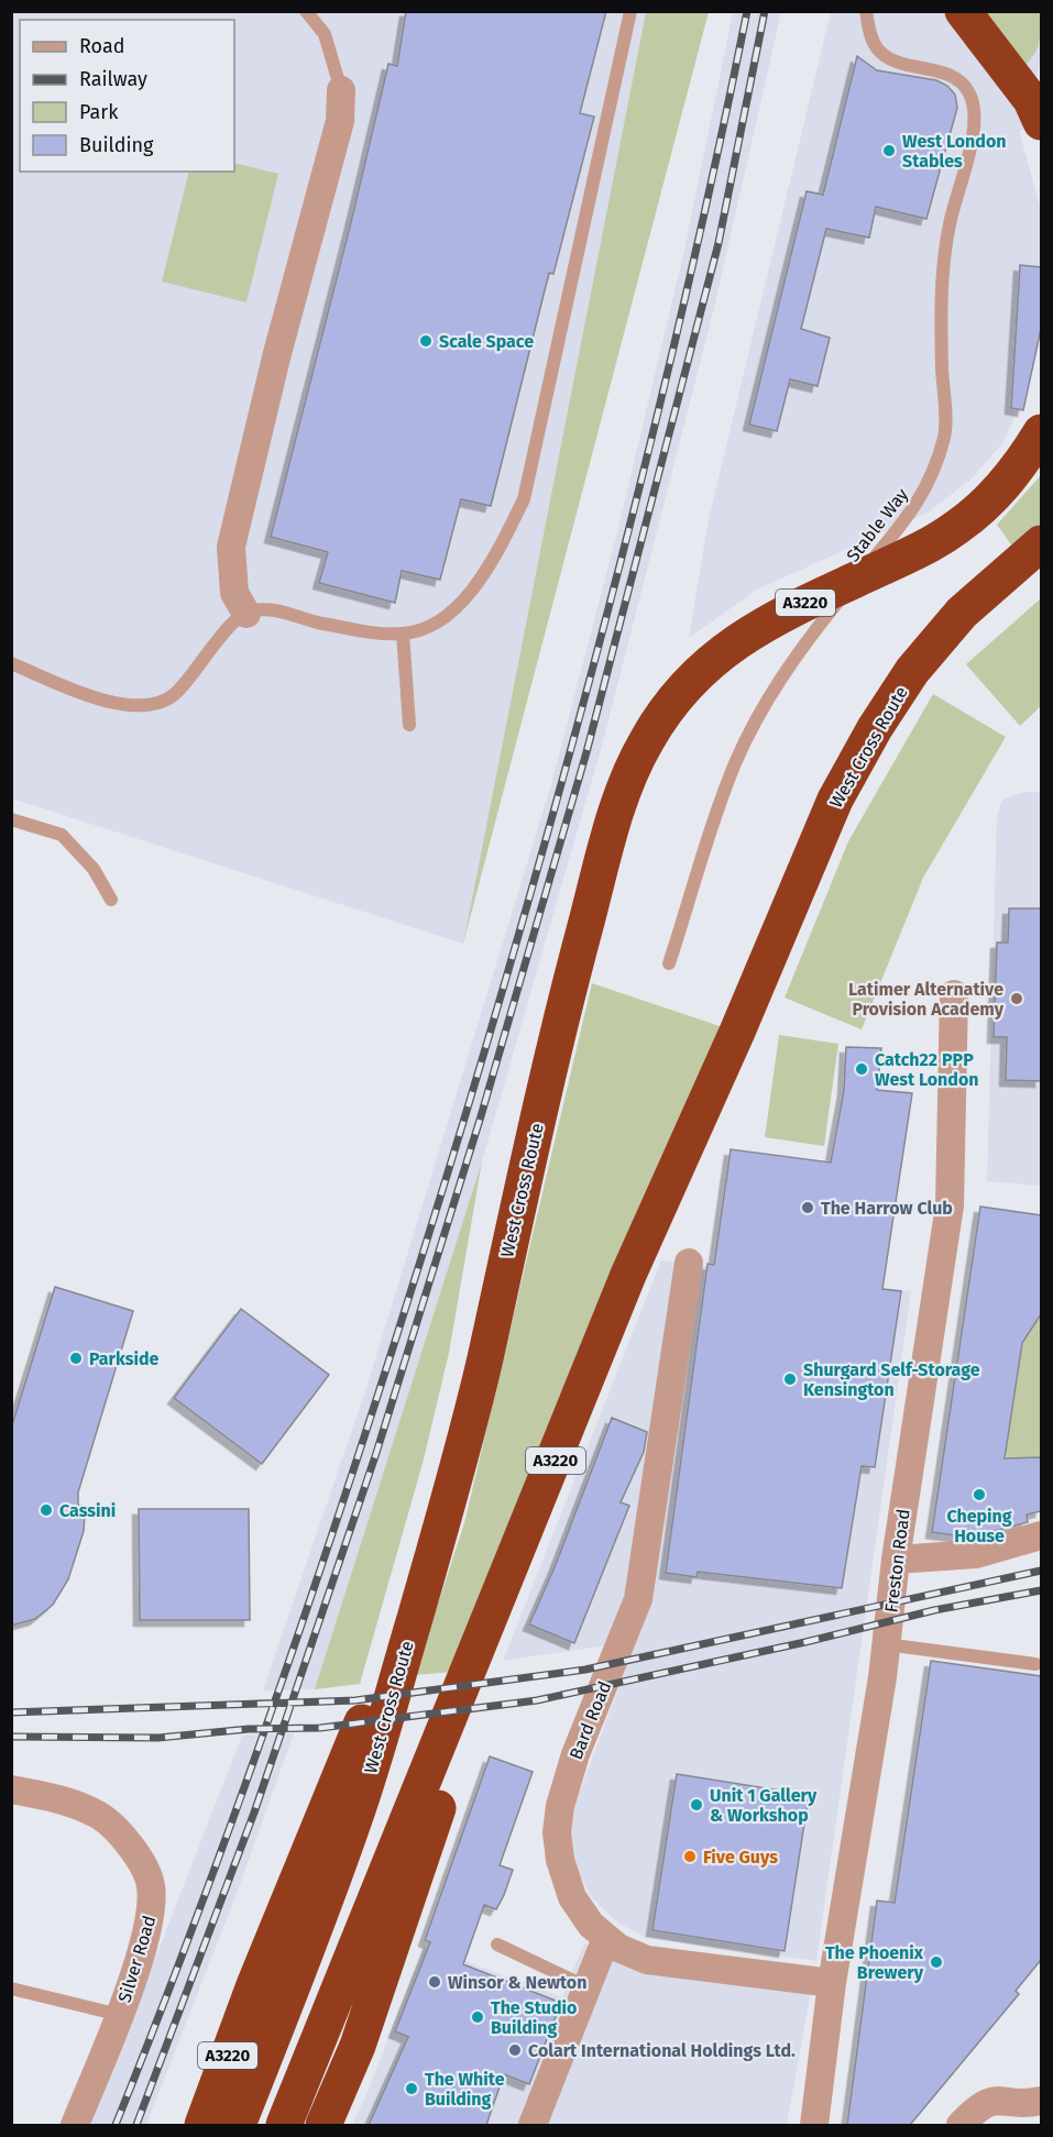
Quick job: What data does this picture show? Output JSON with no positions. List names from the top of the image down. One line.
{"streets":{"highway":["A3220","West Cross Route"],"street":["Freston Road","Bard Road","Silver Road"],"lane":["Stable Way"]},"crossings":[["A3220","West Cross Route"],["Freston Road","Bard Road"]],"places":["West London Stables","Scale Space","Latimer Alternative Provision Academy","Catch22 PPP West London","The Harrow Club","Parkside","Shurgard Self-Storage Kensington","Cheping House","Cassini","Unit 1 Gallery & Workshop","Five Guys","The Phoenix Brewery","Winsor & Newton","The Studio Building","Colart International Holdings Ltd.","The White Building"],"legend":["Road","Railway","Park","Building"]}
